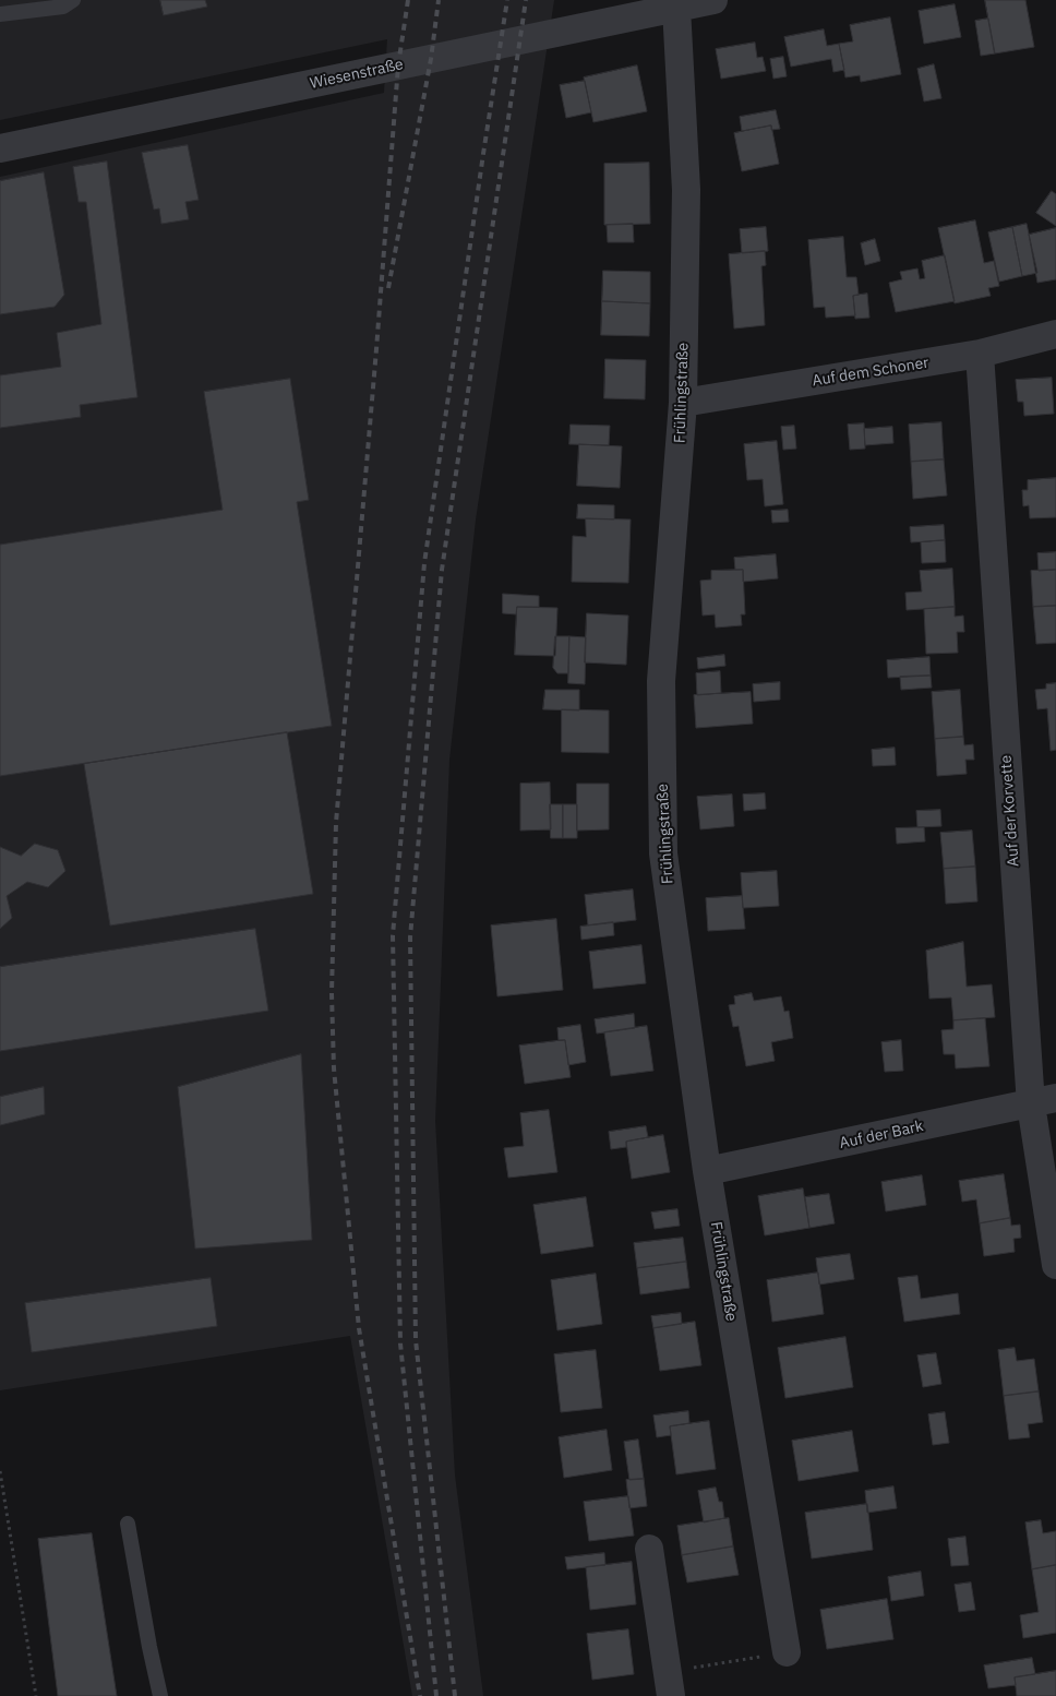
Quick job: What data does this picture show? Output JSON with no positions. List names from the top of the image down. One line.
{"streets":{"street":["Wiesenstraße","Auf dem Schoner","Frühlingstraße","Auf der Korvette","Auf der Bark"]},"crossings":[["Wiesenstraße","Frühlingstraße"],["Auf dem Schoner","Frühlingstraße"],["Auf dem Schoner","Auf der Korvette"],["Frühlingstraße","Auf der Bark"],["Auf der Korvette","Auf der Bark"]]}
